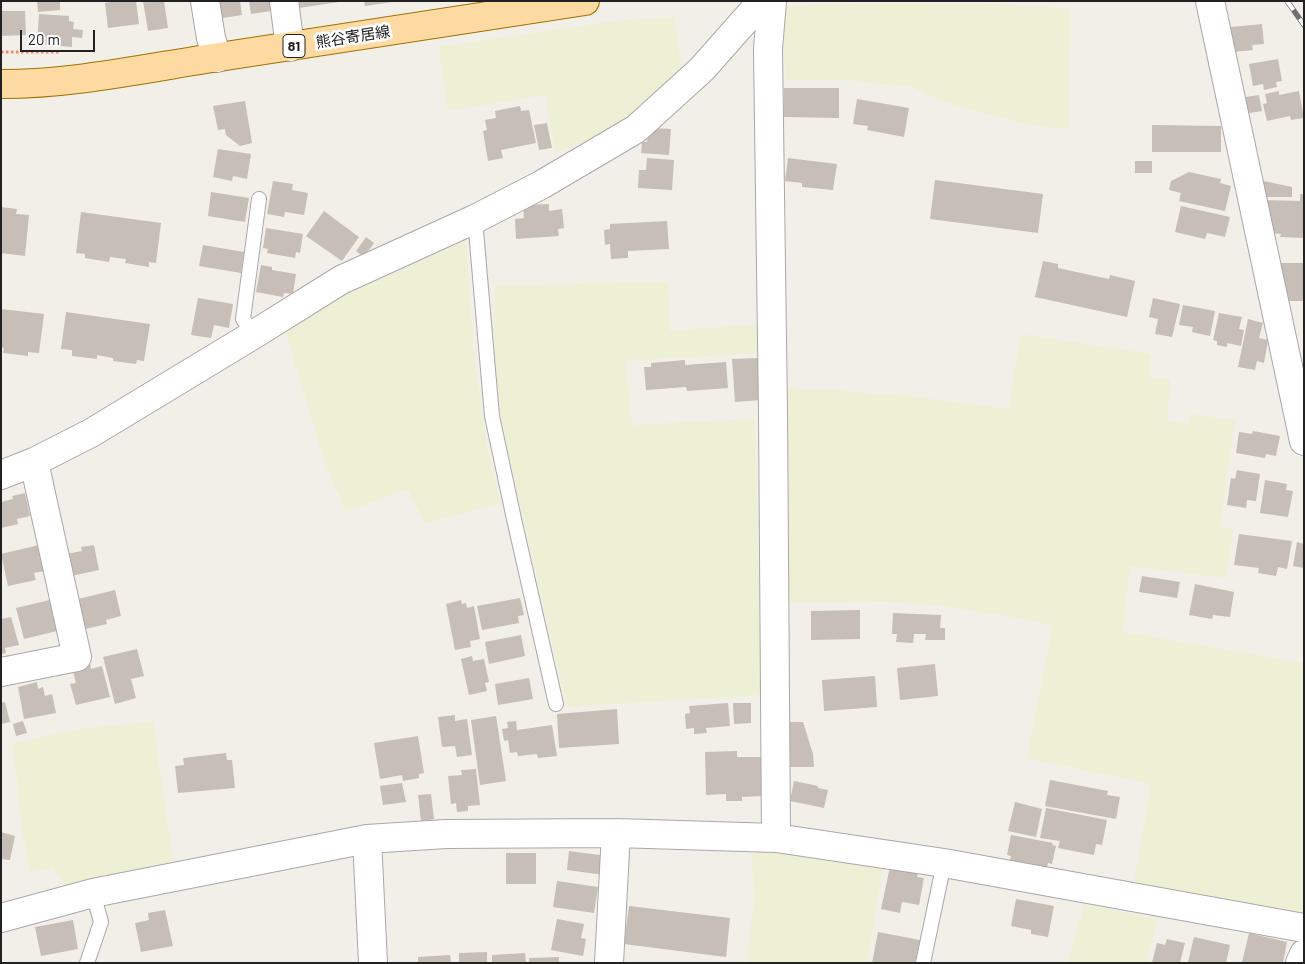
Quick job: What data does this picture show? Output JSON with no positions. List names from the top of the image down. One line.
{"streets":{"main road":["熊谷寄居線","81"]},"scale_bar":"20 m"}
